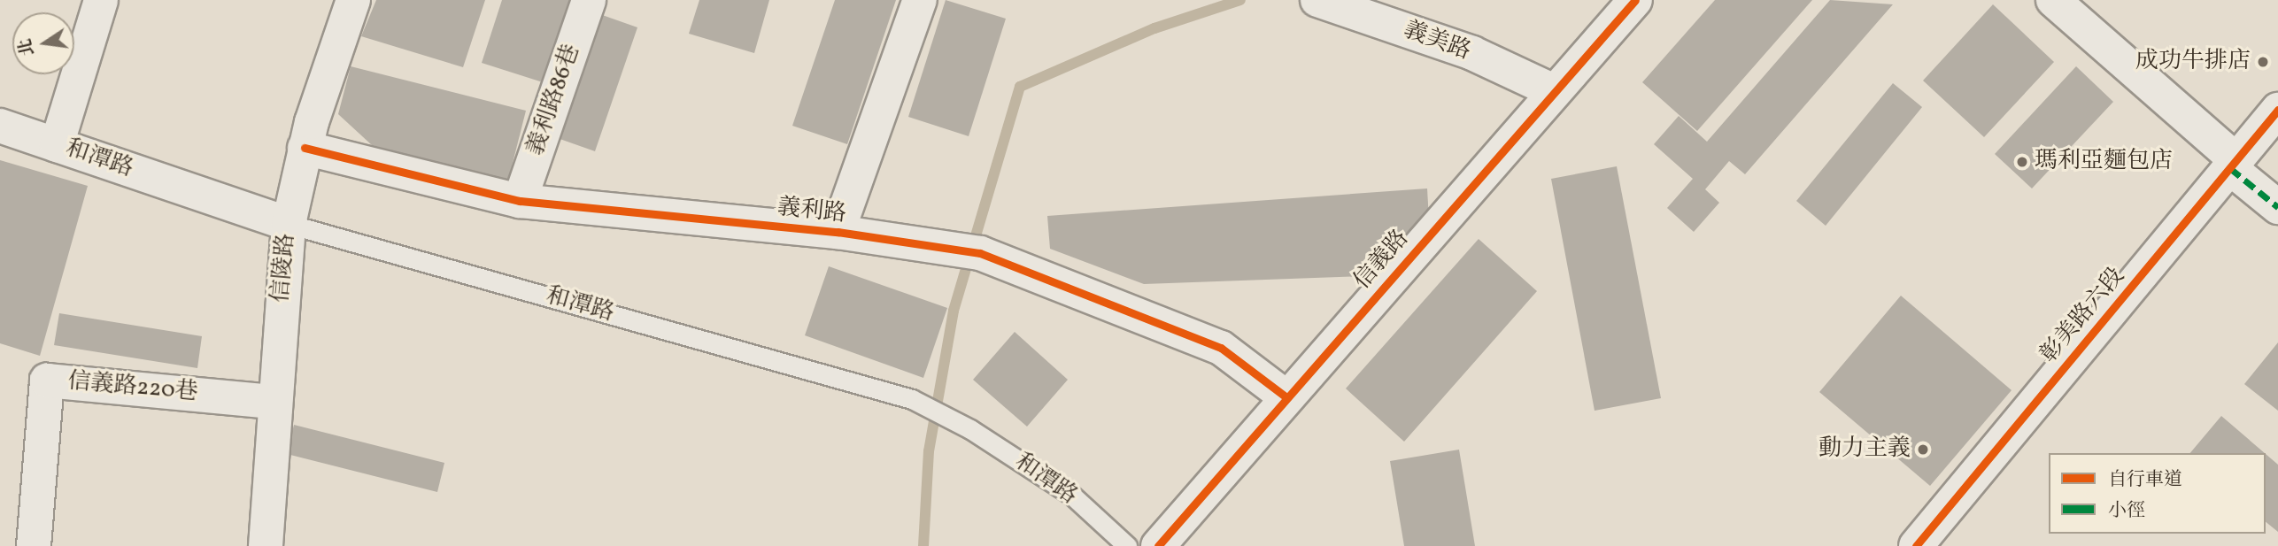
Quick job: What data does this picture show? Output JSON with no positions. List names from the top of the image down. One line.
{"streets":{"street":["義美路","義利路86巷","和潭路","義利路","信義路","信陵路","彰美路六段","信義路220巷"]},"crossings":[["義美路","信義路"],["義利路86巷","義利路"],["和潭路","信陵路"],["義利路","信義路"],["義利路","信陵路"],["信陵路","信義路220巷"]],"places":["成功牛排店","瑪利亞麵包店","動力主義"],"legend":["自行車道","小徑"],"north":"left"}
